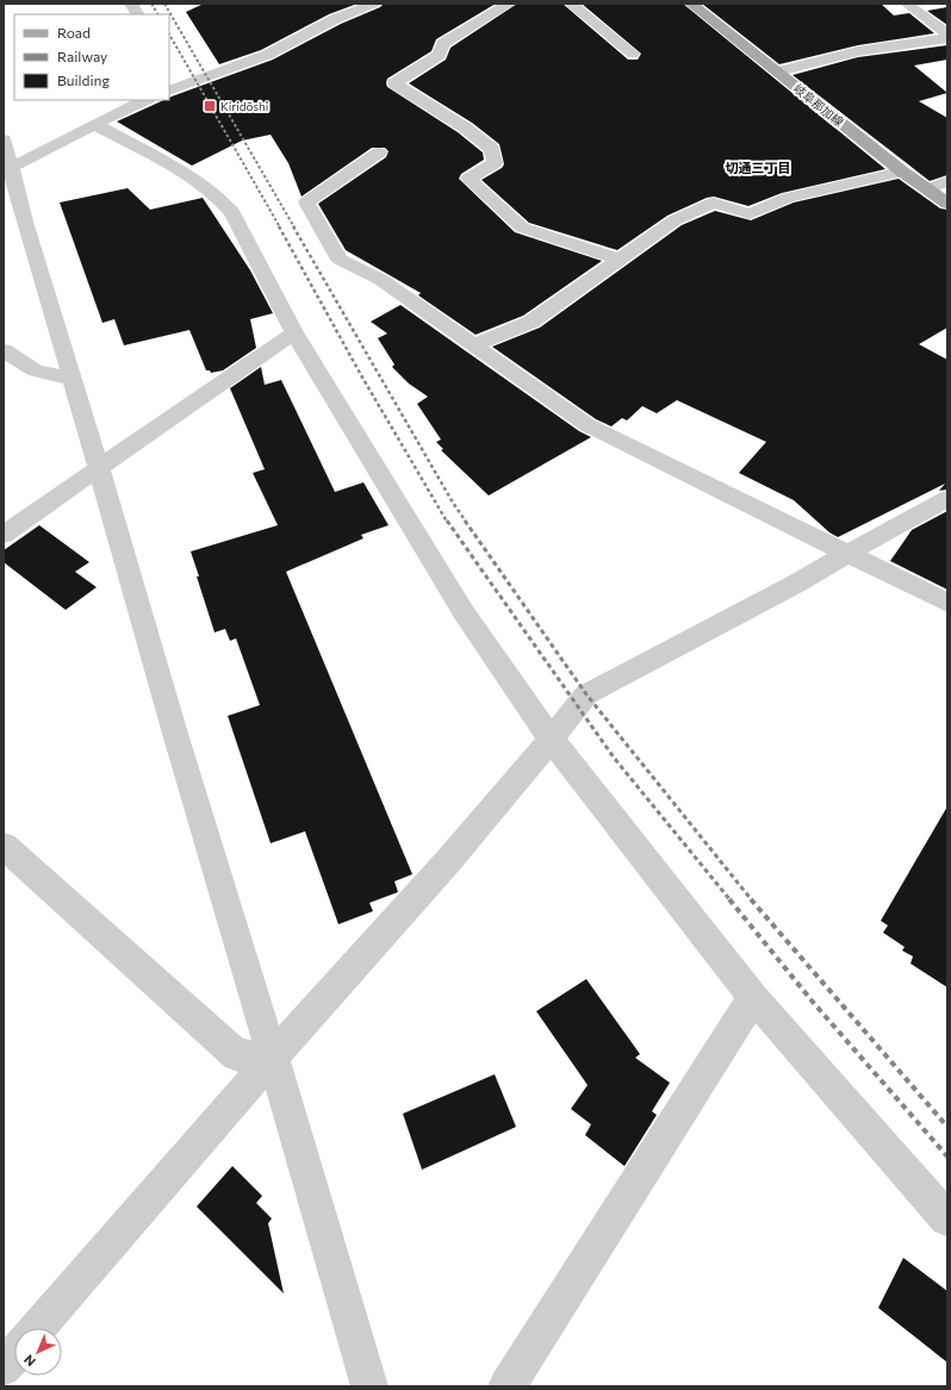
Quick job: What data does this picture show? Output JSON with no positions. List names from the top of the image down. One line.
{"streets":{"main road":["岐阜那加線"]},"districts":["切通三丁目"],"places":{"transit":["Kiridōshi"]},"legend":["Road","Railway","Building"],"north":"bottom left"}
